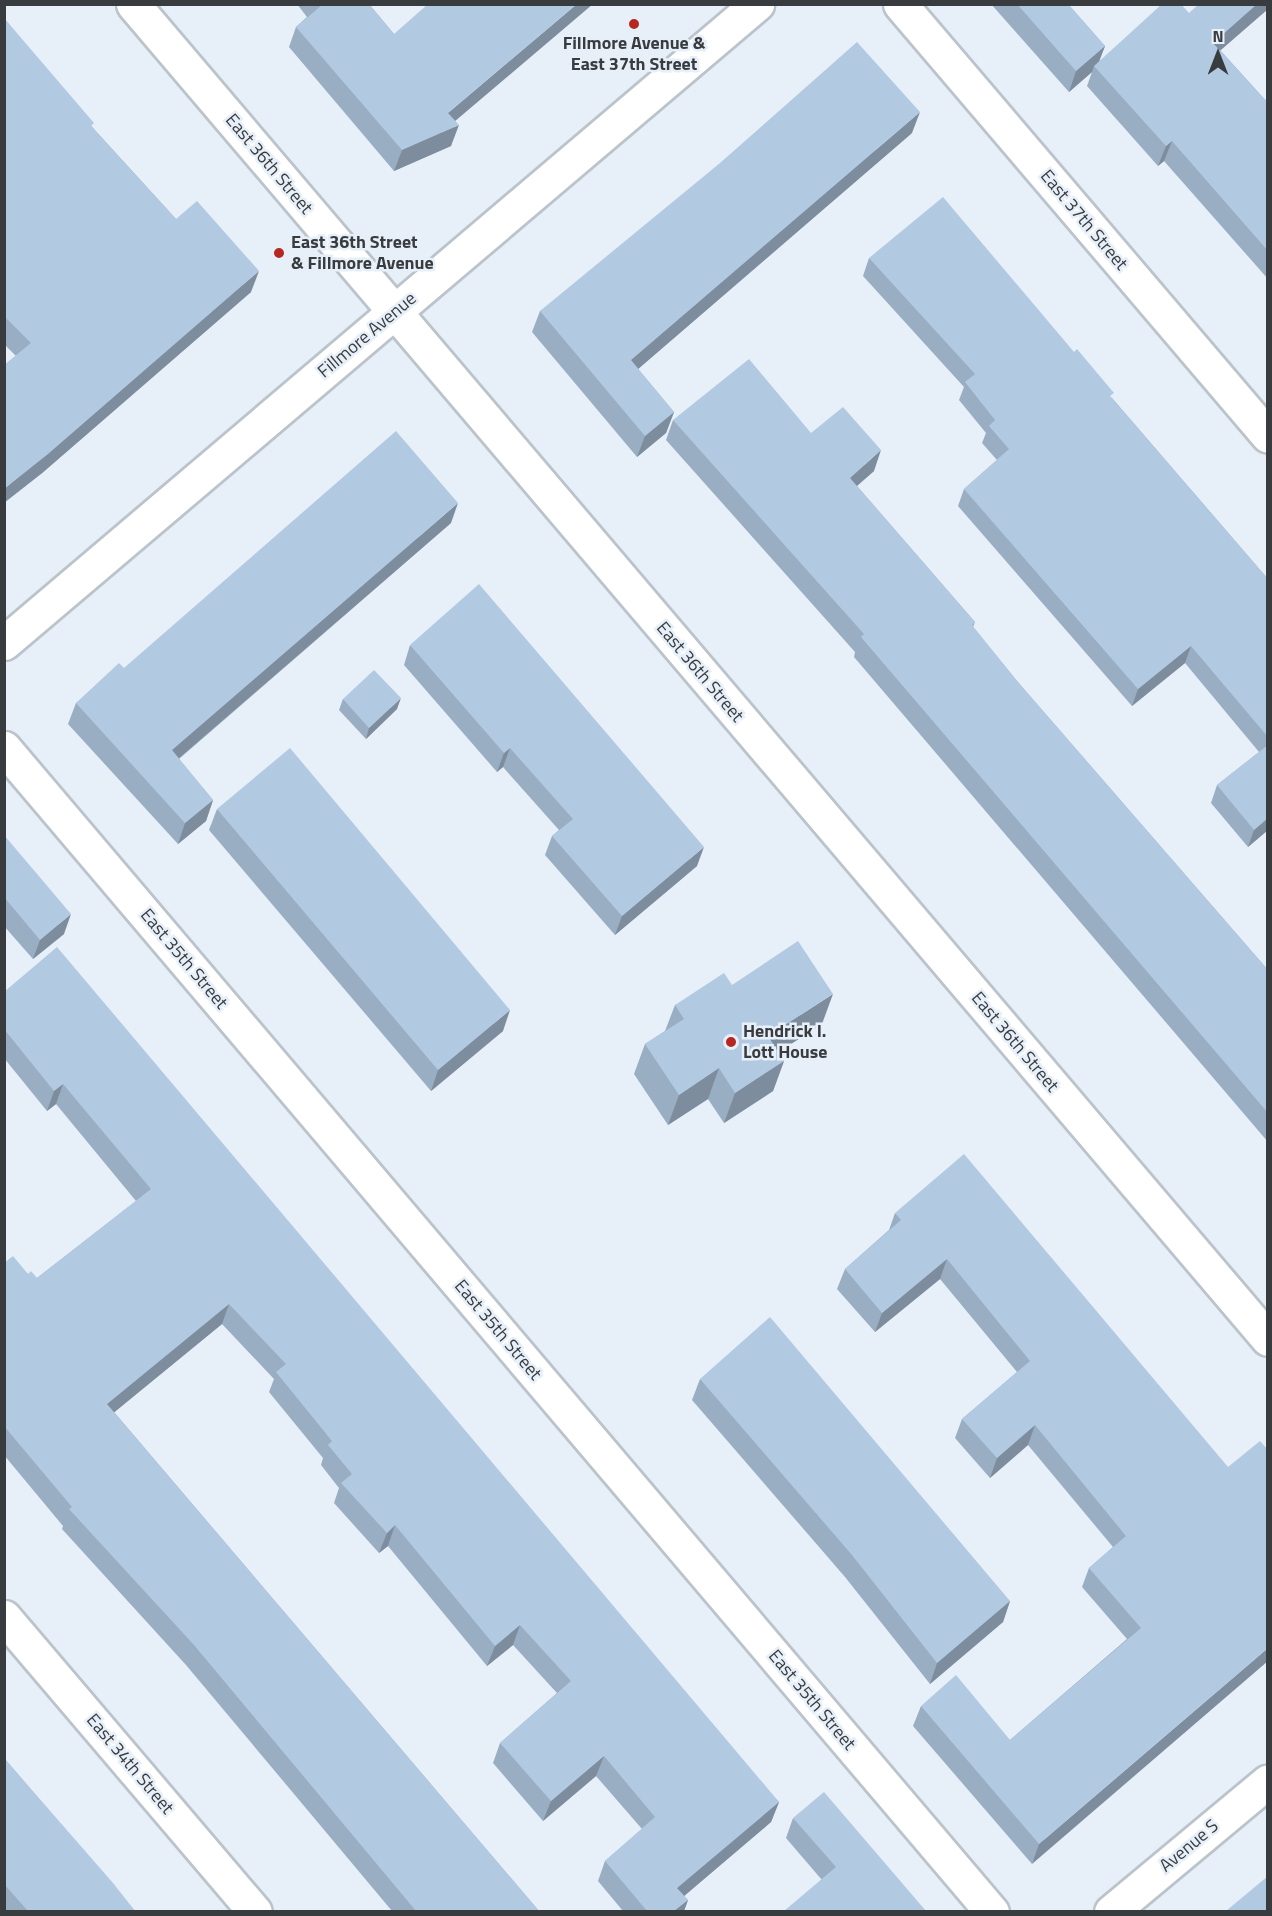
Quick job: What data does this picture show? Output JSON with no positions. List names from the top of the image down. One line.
{"streets":{"street":["East 36th Street","East 37th Street","Fillmore Avenue","East 35th Street","East 34th Street","Avenue S"]},"crossings":[["East 36th Street","Fillmore Avenue"]],"places":["Fillmore Avenue & East 37th Street","East 36th Street & Fillmore Avenue","Hendrick I. Lott House"],"north":"top"}
